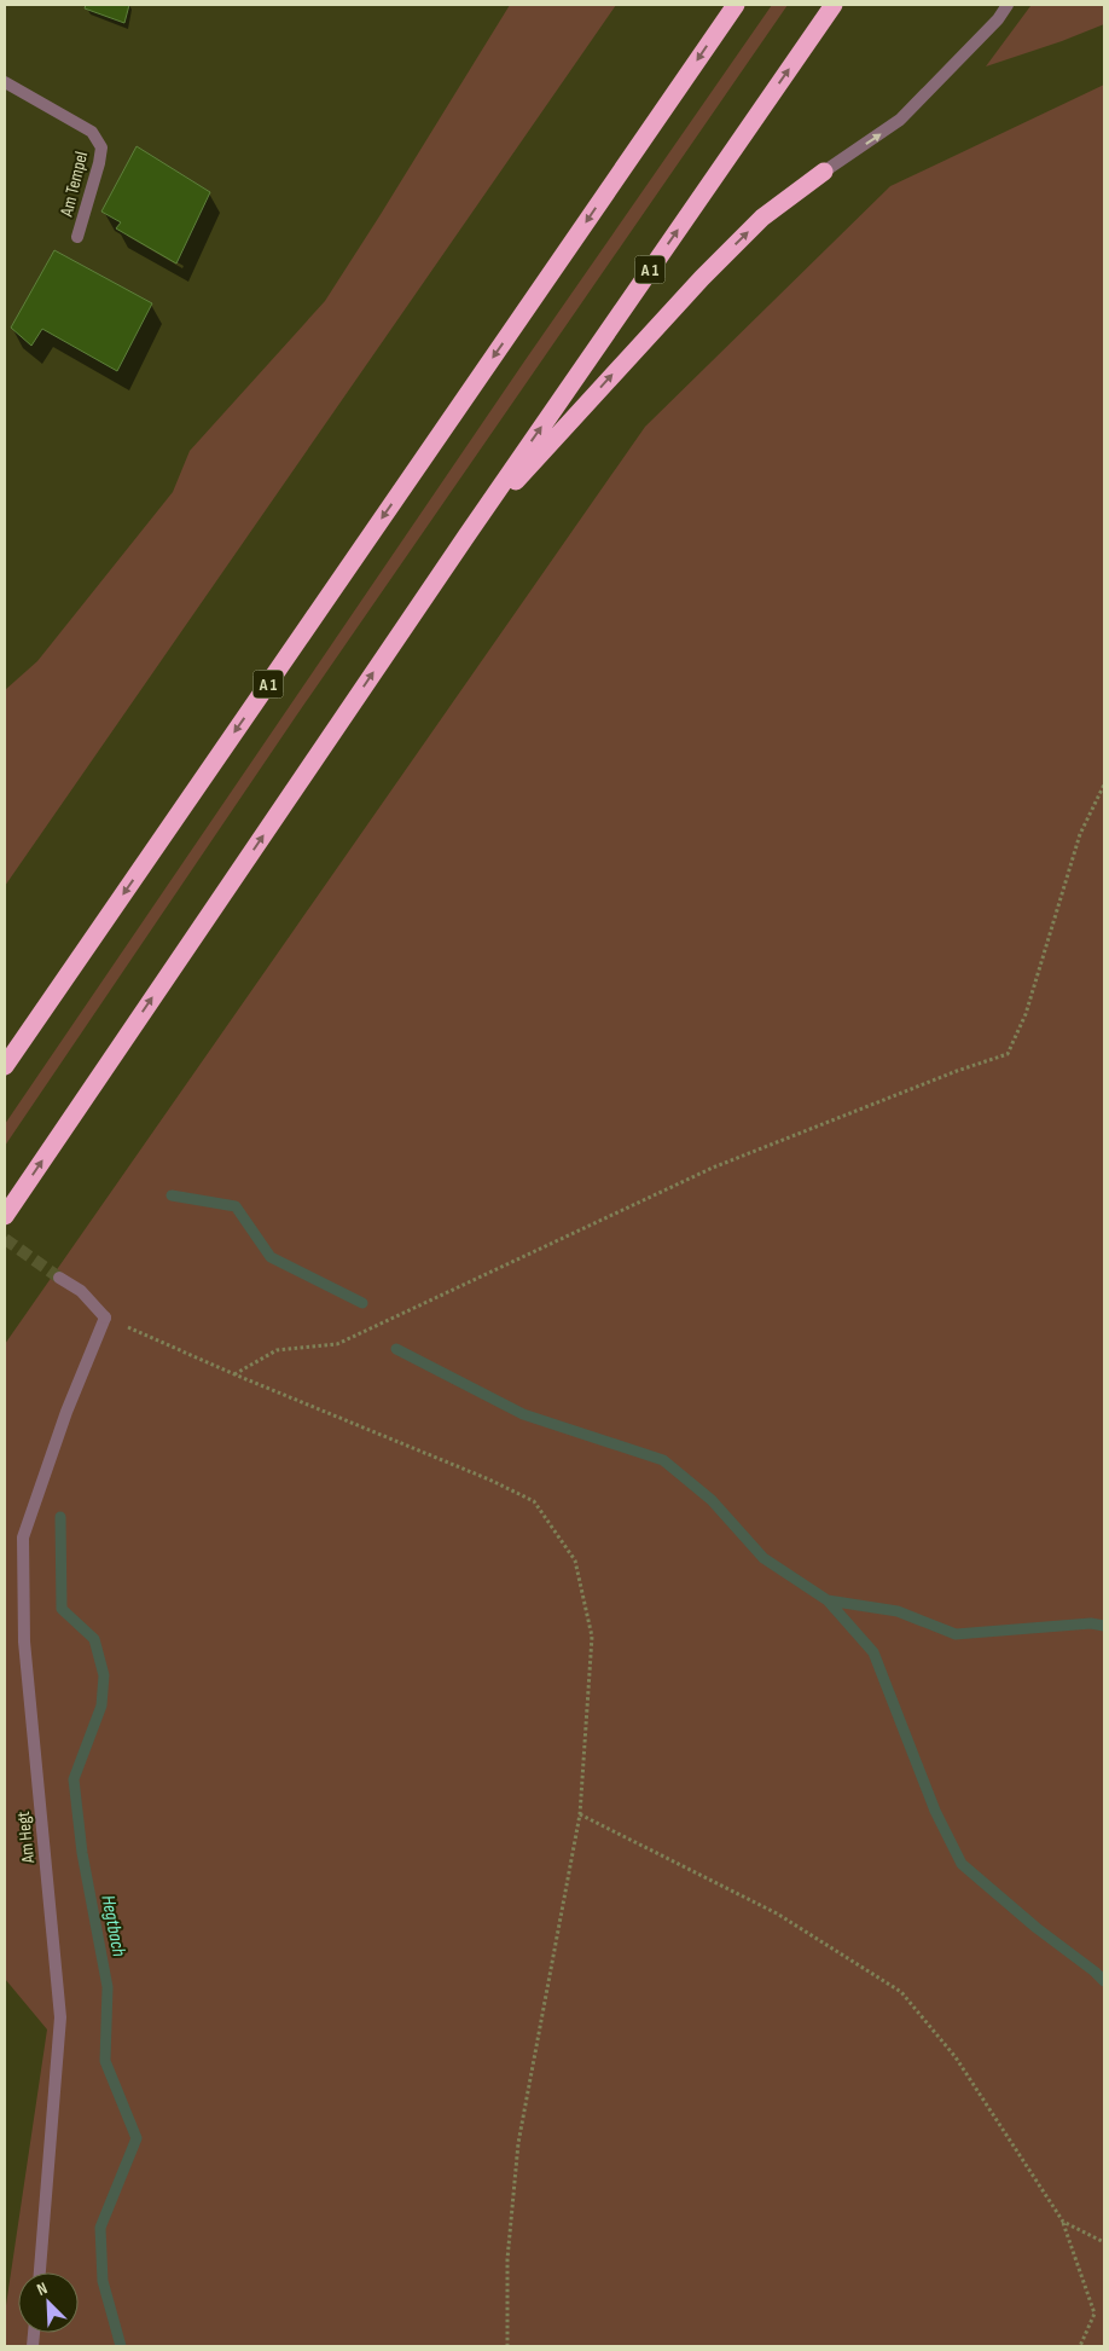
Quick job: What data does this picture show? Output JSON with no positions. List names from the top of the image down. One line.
{"streets":{"highway":["A 1"],"street":["Am Tempel","Am Hegt"]},"water":["Hegtbach"],"north":"top left"}
